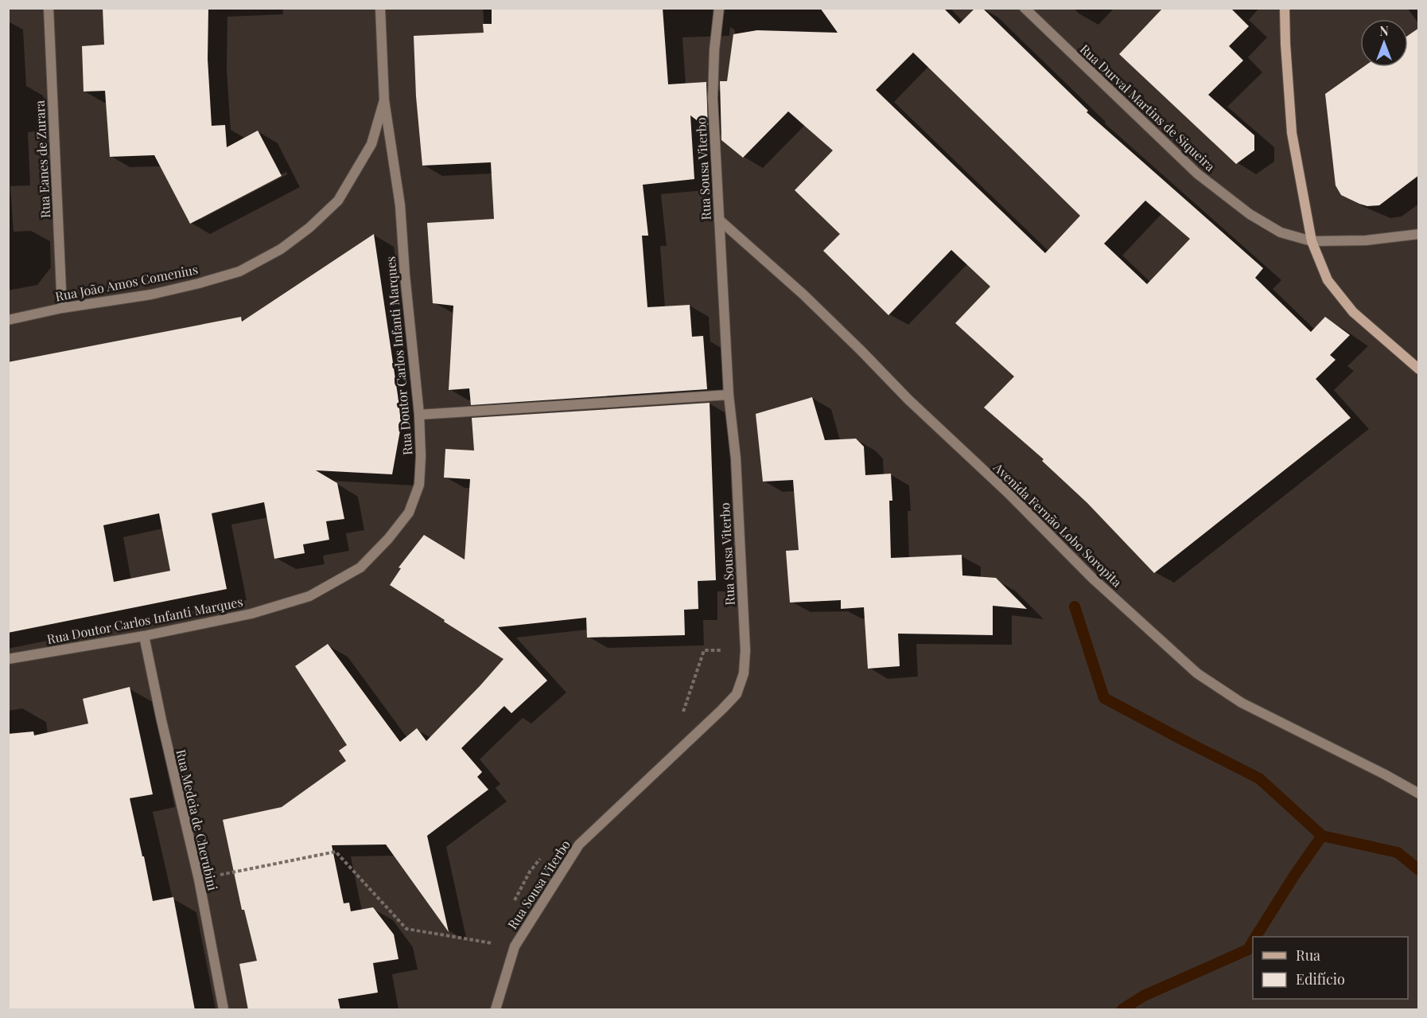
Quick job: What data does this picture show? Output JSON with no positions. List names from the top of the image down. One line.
{"streets":{"street":["Rua Durval Martins de Siqueira","Rua Eanes de Zurara","Rua Sousa Viterbo","Rua João Amos Comenius","Rua Doutor Carlos Infanti Marques","Avenida Fernão Lobo Soropita","Rua Medeia de Cherubini"]},"crossings":[["Rua Eanes de Zurara","Rua João Amos Comenius"],["Rua Sousa Viterbo","Avenida Fernão Lobo Soropita"],["Rua João Amos Comenius","Rua Doutor Carlos Infanti Marques"],["Rua Doutor Carlos Infanti Marques","Rua Medeia de Cherubini"]],"legend":["Rua","Edifício"],"north":"top"}
